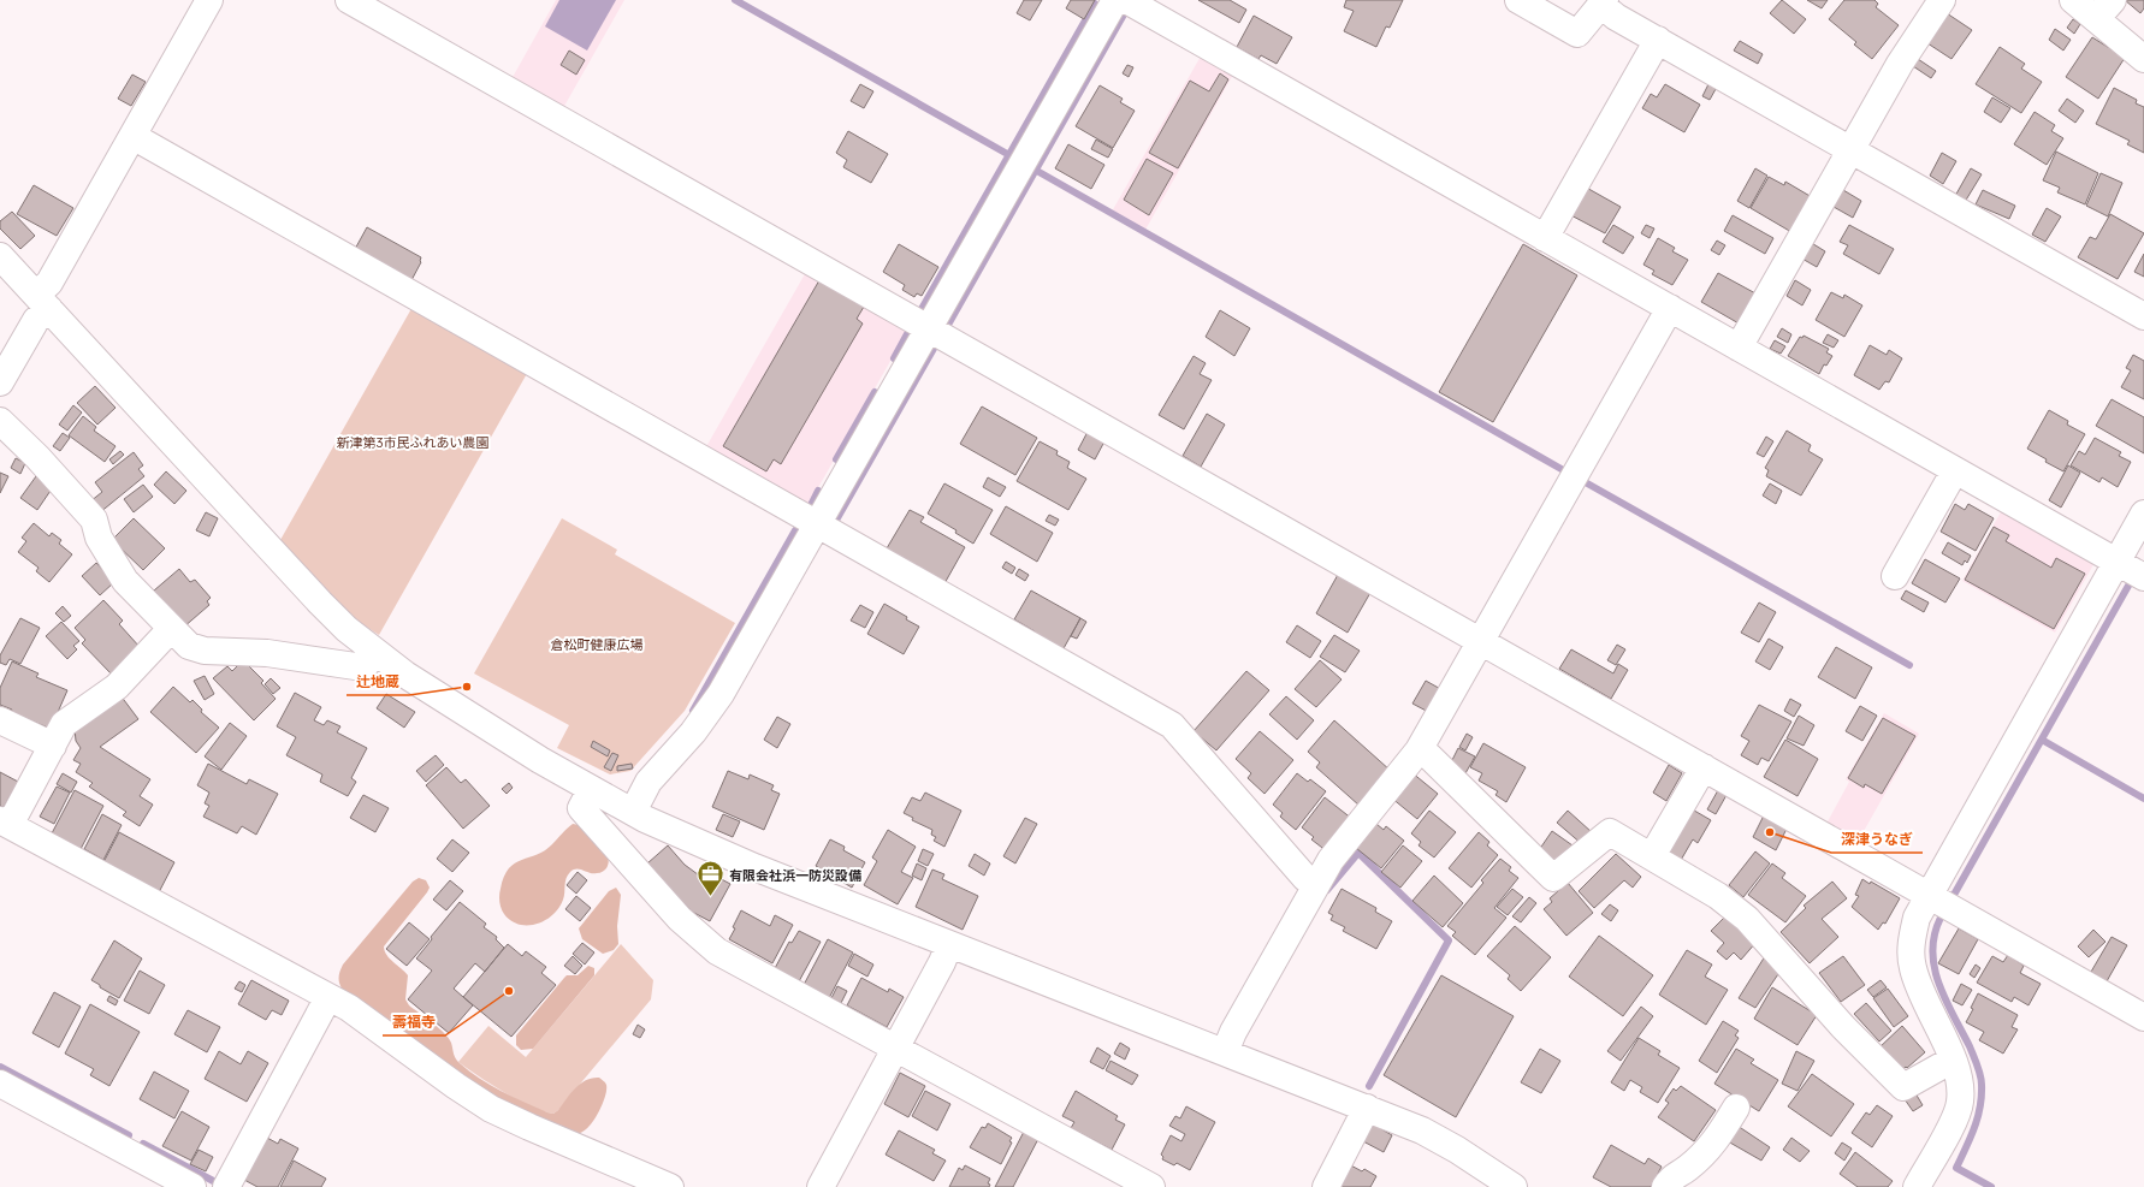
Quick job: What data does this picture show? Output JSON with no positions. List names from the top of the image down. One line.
{"parks":["新津第3市民ふれあい農園","倉松町健康広場"],"places":{"other":["辻地蔵","深津うなぎ","壽福寺"],"office":["有限会社浜一防災設備"]}}
